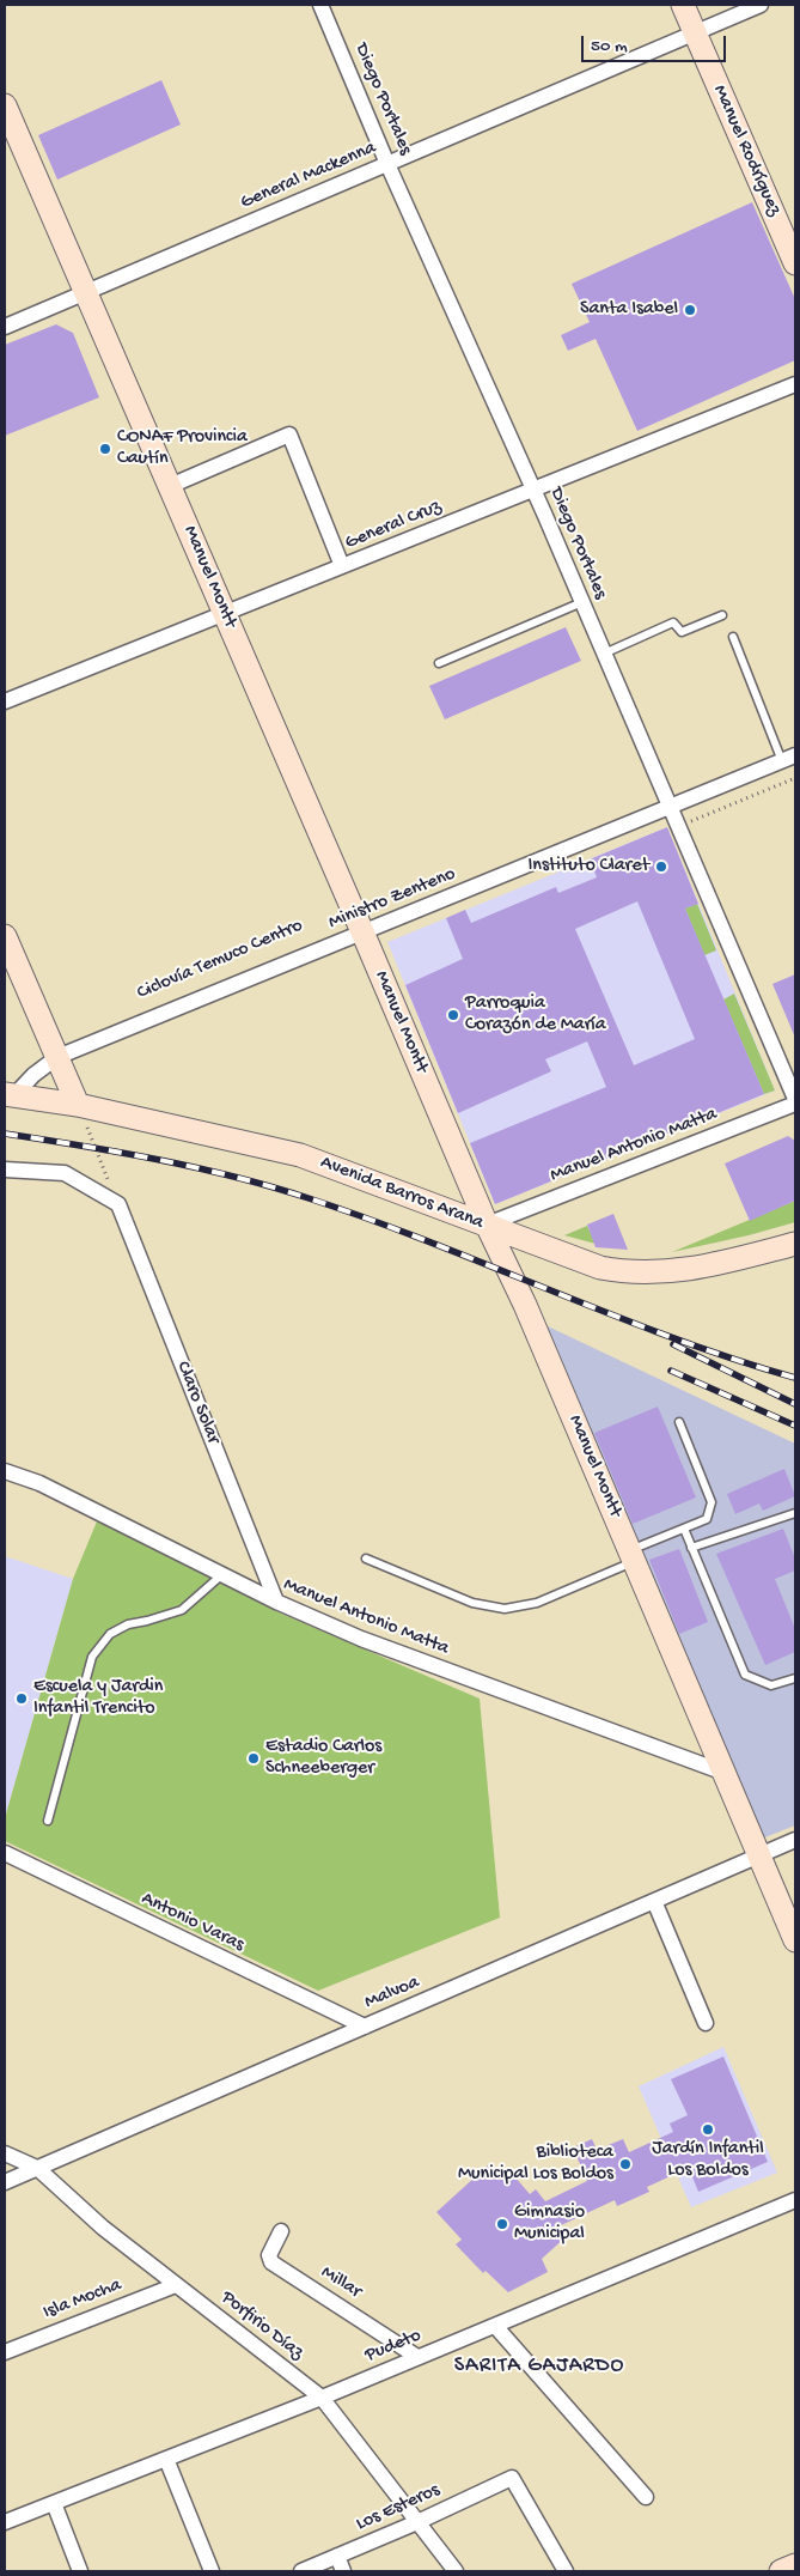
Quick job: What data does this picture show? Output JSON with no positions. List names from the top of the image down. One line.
{"streets":{"street":["Diego Portales","Manuel Rodríguez","General Mackenna","General Cruz","Manuel Montt","Ministro Zenteno","Manuel Antonio Matta","Avenida Barros Arana","Claro Solar","Antonio Varas","Malvoa","Millar","Isla Mocha","Porfirio Díaz","Pudeto","Los Esteros"]},"crossings":[["Diego Portales","General Mackenna"],["Diego Portales","General Cruz"],["Diego Portales","Ministro Zenteno"],["Diego Portales","Manuel Antonio Matta"],["Manuel Rodríguez","General Mackenna"],["General Mackenna","Manuel Montt"],["General Cruz","Manuel Montt"],["Manuel Montt","Ministro Zenteno"],["Manuel Montt","Manuel Antonio Matta"],["Manuel Montt","Avenida Barros Arana"],["Manuel Montt","Malvoa"],["Ministro Zenteno","Avenida Barros Arana"],["Manuel Antonio Matta","Avenida Barros Arana"],["Manuel Antonio Matta","Claro Solar"],["Antonio Varas","Malvoa"],["Malvoa","Porfirio Díaz"],["Millar","Pudeto"],["Isla Mocha","Porfirio Díaz"],["Porfirio Díaz","Pudeto"],["Porfirio Díaz","Los Esteros"]],"districts":["SARITA GAJARDO"],"places":["Santa Isabel","CONAF Provincia Cautín","Instituto Claret","Parroquia Corazón de María","Escuela y Jardin Infantil Trencito","Estadio Carlos Schneeberger","Jardín Infantil Los Boldos","Biblioteca Municipal Los Boldos","Gimnasio Municipal"],"scale_bar":"50 m"}
